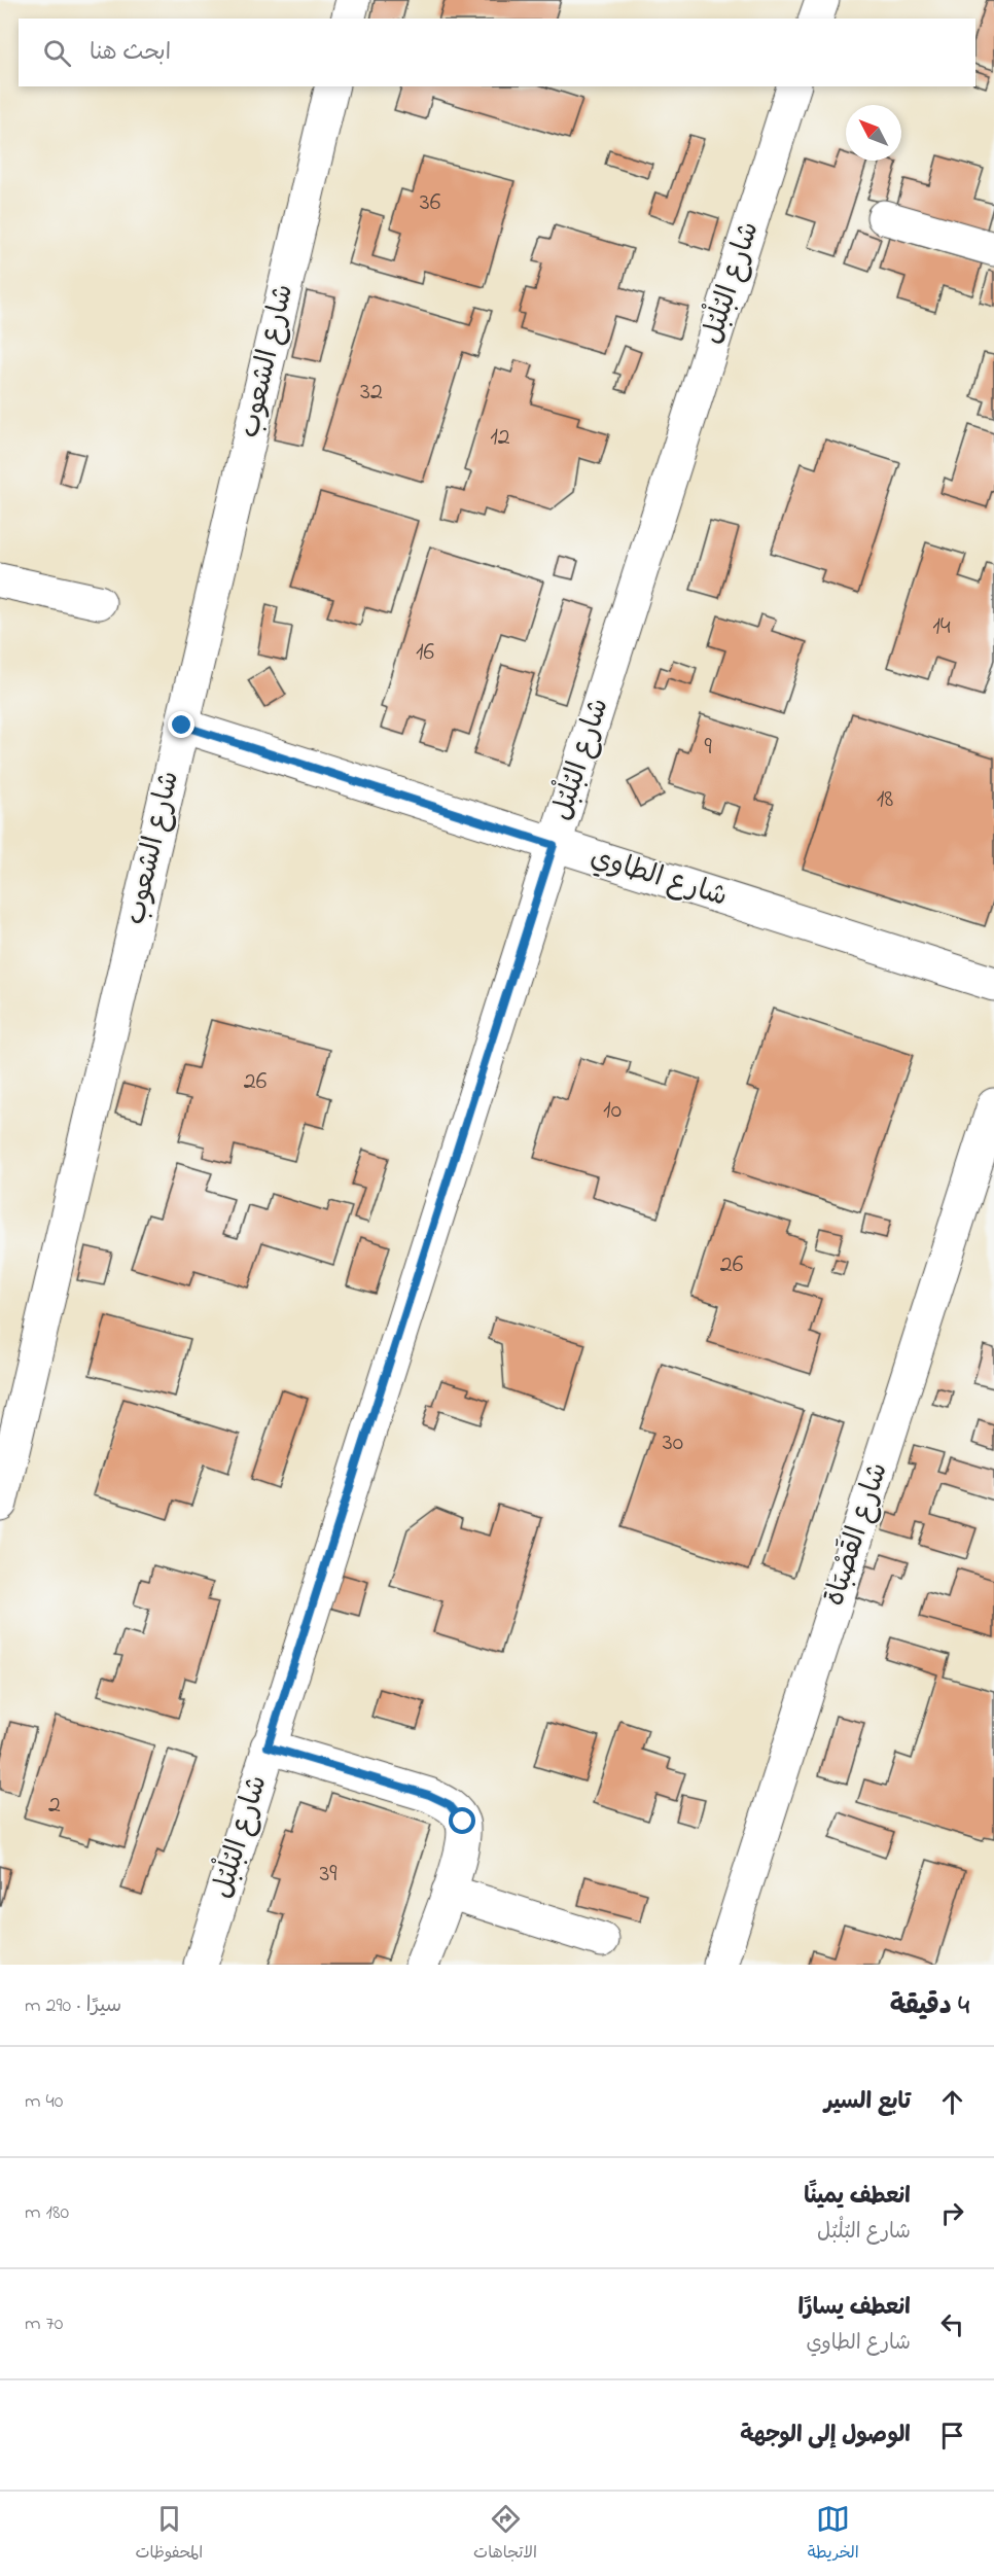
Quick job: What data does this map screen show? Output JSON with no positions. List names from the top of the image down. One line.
{"streets":{"street":["شارع البُلْبُل","شارع الشعوب","شارع الطاوي","شارع القَصْبَاة"]},"crossings":[["شارع البُلْبُل","شارع الطاوي"],["شارع الشعوب","شارع الطاوي"]],"house_numbers":["36","32","12","14","16","9","18","26","10","26","30","2","39"],"north":"top left","page":{"search":"ابحث هنا","heading":["4 دقيقة","سيرًا · 290 m"],"list":[["تابع السير","40 m"],["انعطف يمينًا","شارع البُلْبُل","180 m"],["انعطف يسارًا","شارع الطاوي","70 m"],"الوصول إلى الوجهة"],"nav":["الخريطة","الاتجاهات","المحفوظات"]}}
